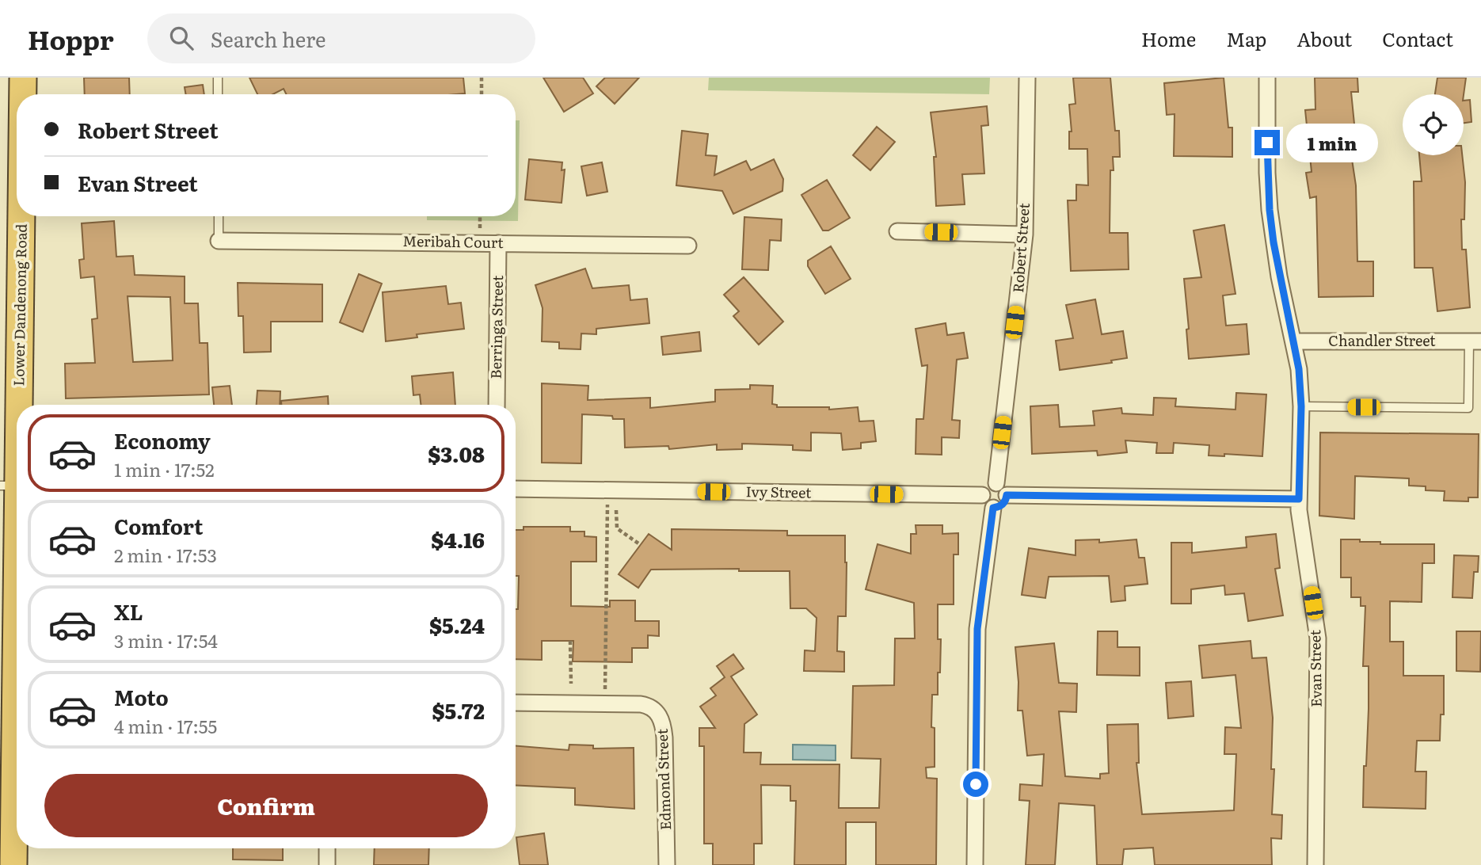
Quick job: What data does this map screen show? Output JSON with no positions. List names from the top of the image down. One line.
{"streets":{"highway":["Lower Dandenong Road"],"street":["Meribah Court","Robert Street","Berringa Street","Chandler Street","Ivy Street","Evan Street","Edmond Street"]},"crossings":[["Meribah Court","Berringa Street"],["Robert Street","Ivy Street"],["Chandler Street","Evan Street"]],"page":{"header":"Hoppr","search":"Search here","nav":["Home","Map","About","Contact"],"banner":["Robert Street","Evan Street"],"bubble":"1 min","list":[{"name":"Economy","note":"1 min · 17:52","value":"$3.08"},{"name":"Comfort","note":"2 min · 17:53","value":"$4.16"},{"name":"XL","note":"3 min · 17:54","value":"$5.24"},{"name":"Moto","note":"4 min · 17:55","value":"$5.72"}],"buttons":"Confirm"}}
